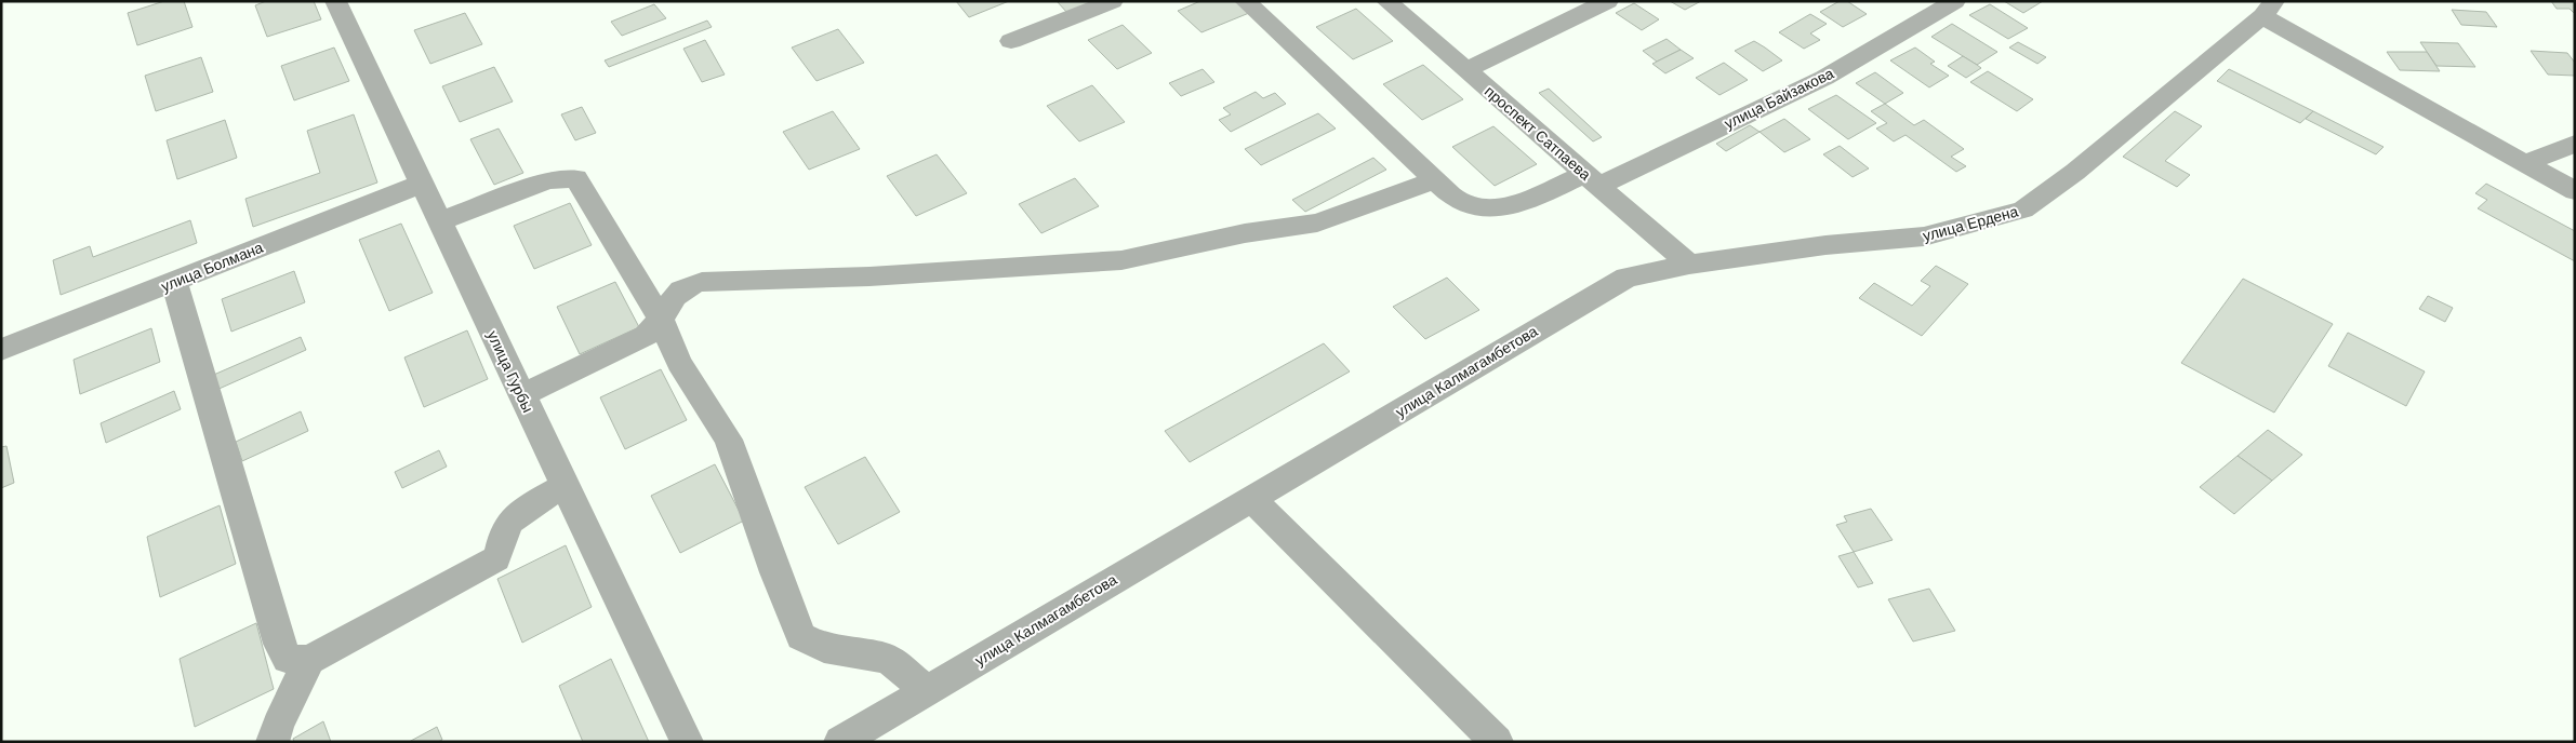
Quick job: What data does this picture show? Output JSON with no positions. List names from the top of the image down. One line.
{"streets":{"street":["улица Байзакова","проспект Сатпаева","улица Ердена","улица Болмана","улица Гурбы","улица Калмагамбетова"]},"crossings":[["улица Байзакова","проспект Сатпаева"],["проспект Сатпаева","улица Ердена"],["проспект Сатпаева","улица Калмагамбетова"],["улица Ердена","улица Калмагамбетова"],["улица Болмана","улица Гурбы"]]}
